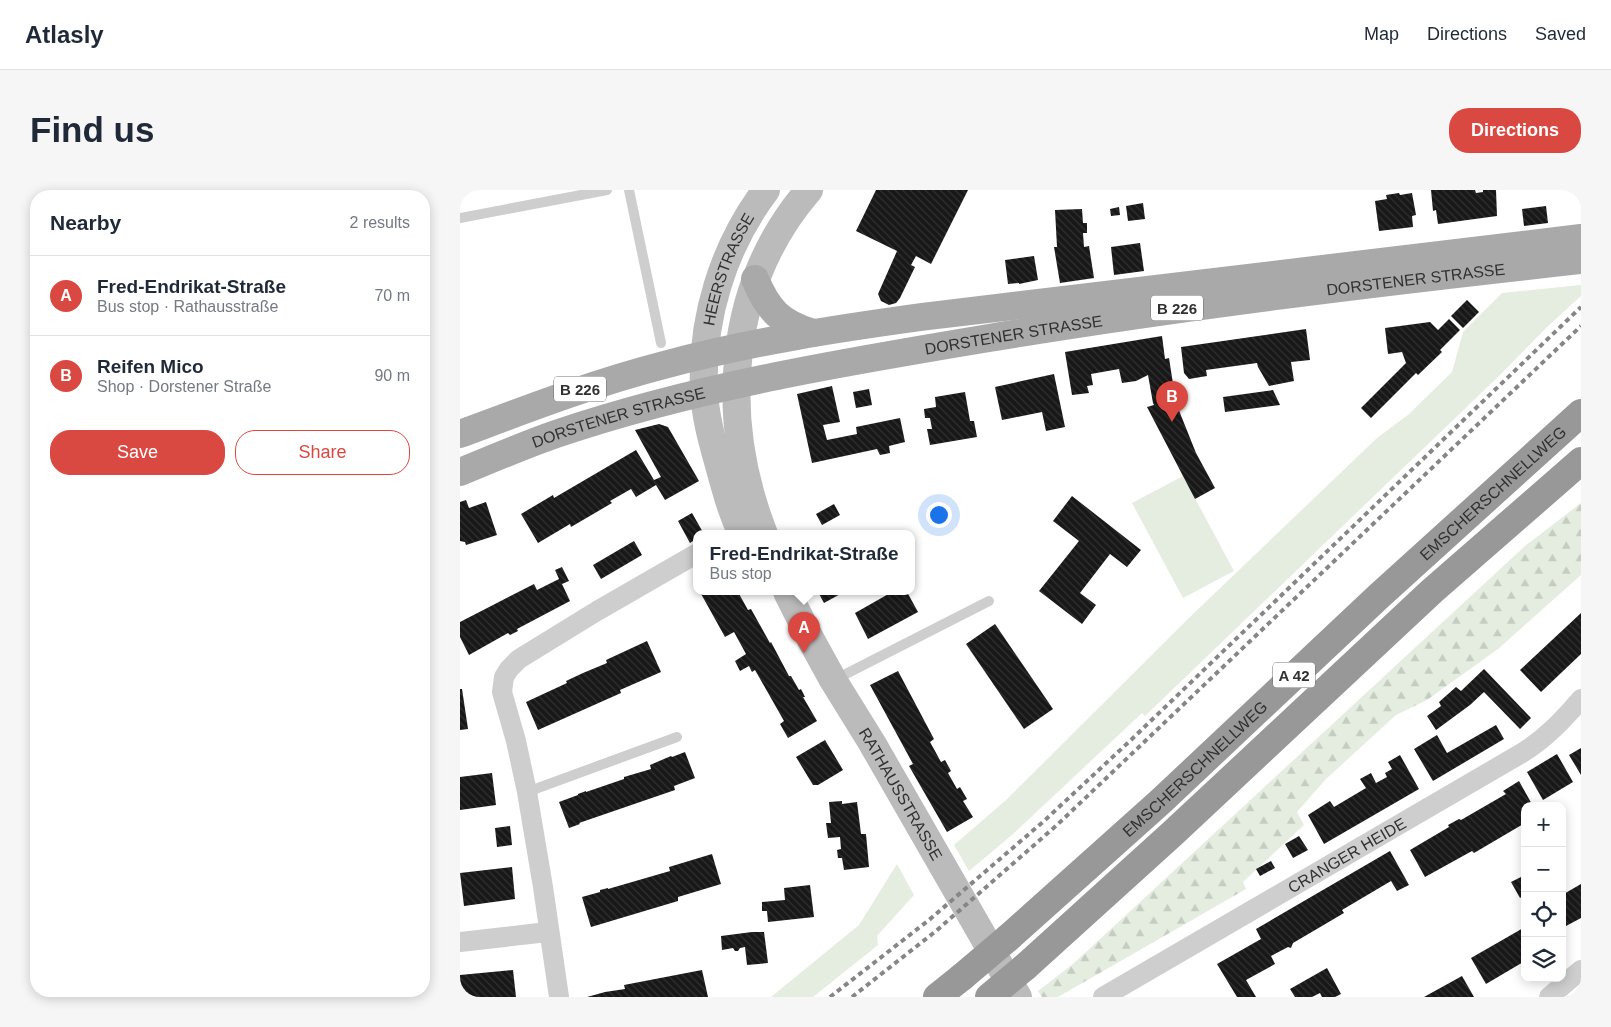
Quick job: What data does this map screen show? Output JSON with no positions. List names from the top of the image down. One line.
{"streets":{"highway":["EMSCHERSCHNELLWEG","A 42"],"main road":["DORSTENER STRASSE","B 226"],"street":["HEERSTRASSE","RATHAUSSTRASSE","CRANGER HEIDE"]},"crossings":[["HEERSTRASSE","DORSTENER STRASSE"],["HEERSTRASSE","B 226"],["DORSTENER STRASSE","B 226"]],"page":{"header":"Atlasly","nav":["Map","Directions","Saved"],"buttons":["Directions",["Save","Share"]],"title":"Find us","heading":["Nearby","2 results"],"list":[{"mark":"A","name":"Fred-Endrikat-Straße","note":"Bus stop · Rathausstraße","value":"70 m"},{"mark":"B","name":"Reifen Mico","note":"Shop · Dorstener Straße","value":"90 m"}],"pins":["B","A"],"popup":["Fred-Endrikat-Straße","Bus stop"],"map_buttons":["+","−"]}}
